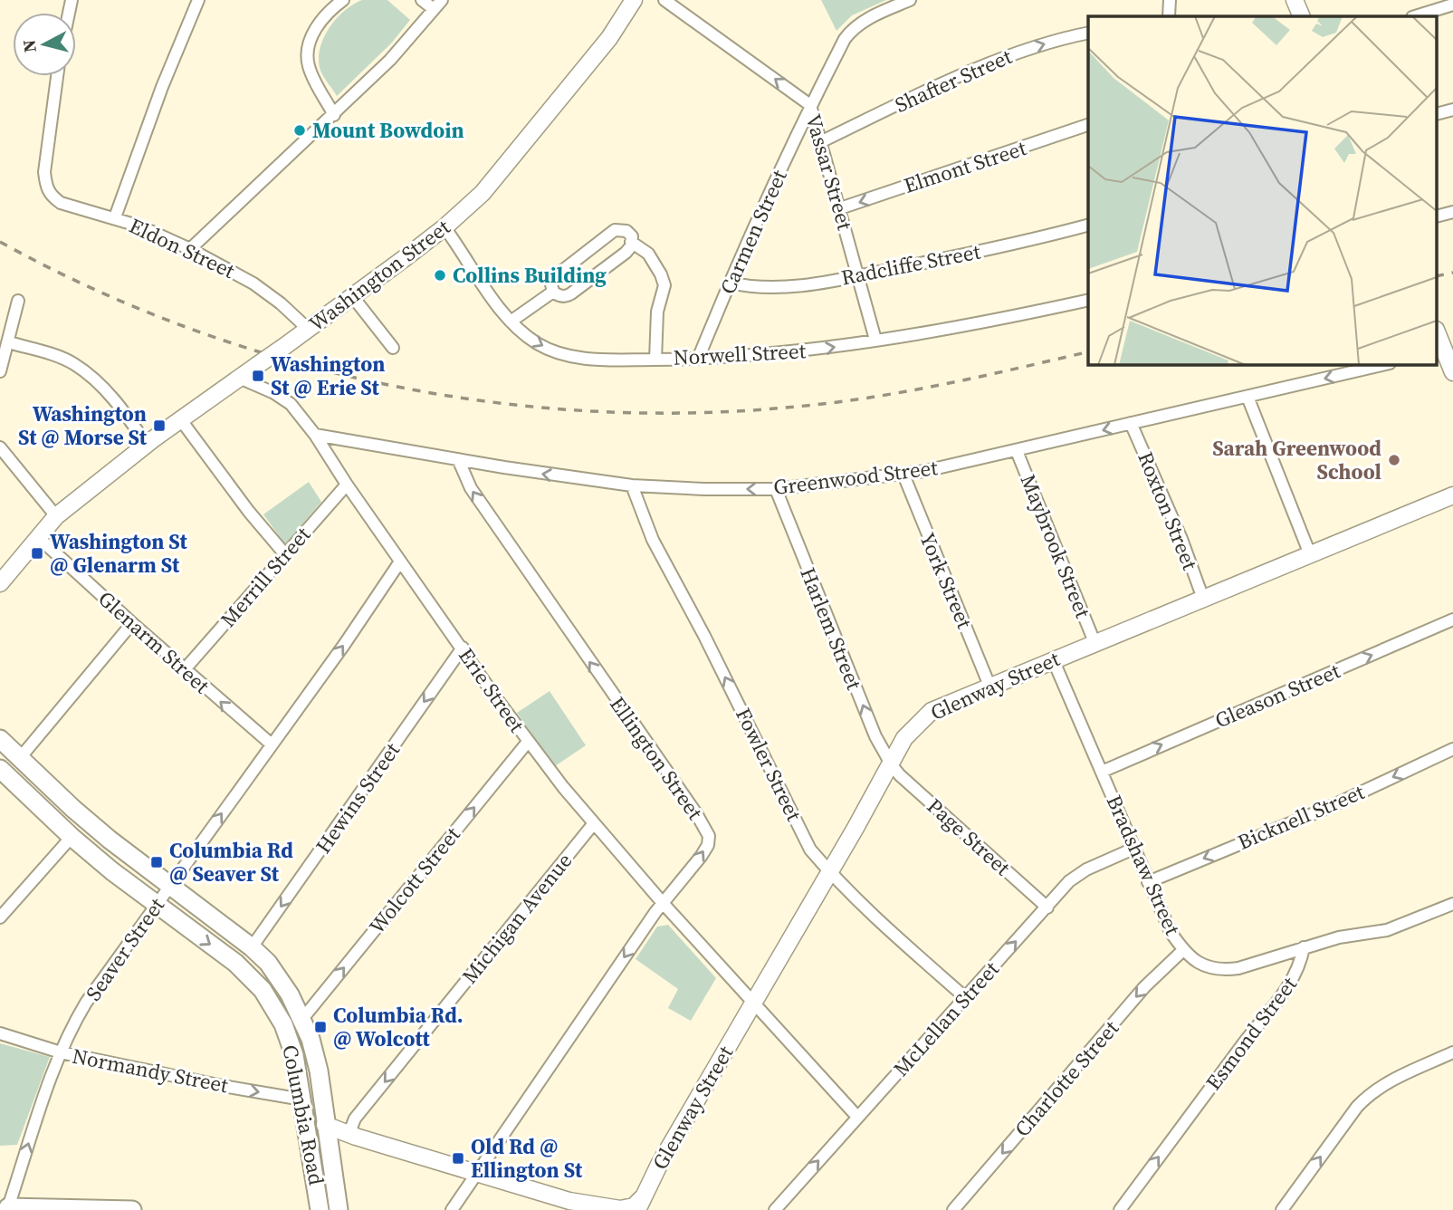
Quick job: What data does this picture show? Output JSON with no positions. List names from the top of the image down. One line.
{"streets":{"main road":["Columbia Road"],"street":["Shafter Street","Elmont Street","Vassar Street","Carmen Street","Eldon Street","Radcliffe Street","Washington Street","Norwell Street","Greenwood Street","Roxton Street","Maybrook Street","Merrill Street","York Street","Harlem Street","Glenarm Street","Glenway Street","Erie Street","Gleason Street","Ellington Street","Fowler Street","Hewins Street","Bicknell Street","Page Street","Bradshaw Street","Wolcott Street","Michigan Avenue","Seaver Street","McLellan Street","Esmond Street","Normandy Street","Charlotte Street"]},"crossings":[["Shafter Street","Vassar Street"],["Elmont Street","Vassar Street"],["Vassar Street","Carmen Street"],["Vassar Street","Radcliffe Street"],["Vassar Street","Norwell Street"],["Carmen Street","Radcliffe Street"],["Carmen Street","Norwell Street"],["Eldon Street","Washington Street"],["Washington Street","Norwell Street"],["Washington Street","Glenarm Street"],["Washington Street","Erie Street"],["Greenwood Street","Roxton Street"],["Greenwood Street","Maybrook Street"],["Greenwood Street","York Street"],["Greenwood Street","Harlem Street"],["Greenwood Street","Erie Street"],["Greenwood Street","Ellington Street"],["Greenwood Street","Fowler Street"],["Roxton Street","Glenway Street"],["Maybrook Street","Glenway Street"],["Merrill Street","Glenarm Street"],["Merrill Street","Erie Street"],["York Street","Glenway Street"],["Harlem Street","Glenway Street"],["Harlem Street","Page Street"],["Glenarm Street","Seaver Street"],["Glenway Street","Erie Street"],["Glenway Street","Fowler Street"],["Glenway Street","Page Street"],["Glenway Street","Bradshaw Street"],["Erie Street","Ellington Street"],["Erie Street","Hewins Street"],["Erie Street","Wolcott Street"],["Erie Street","Michigan Avenue"],["Erie Street","Seaver Street"],["Erie Street","McLellan Street"],["Gleason Street","Bradshaw Street"],["Fowler Street","McLellan Street"],["Hewins Street","Columbia Road"],["Bicknell Street","Bradshaw Street"],["Page Street","McLellan Street"],["Bradshaw Street","McLellan Street"],["Bradshaw Street","Esmond Street"],["Bradshaw Street","Charlotte Street"],["Wolcott Street","Columbia Road"],["Seaver Street","Normandy Street"],["Seaver Street","Columbia Road"],["Normandy Street","Columbia Road"]],"one_way":["Shafter Street","Elmont Street","Vassar Street","Norwell Street","Greenwood Street","Harlem Street","Glenarm Street","Gleason Street","Fowler Street","Hewins Street","Bicknell Street","Wolcott Street","Michigan Avenue","Seaver Street","McLellan Street","Esmond Street","Normandy Street","Charlotte Street"],"places":{"other":["Mount Bowdoin","Collins Building","Sarah Greenwood School"],"transit":["Washington St @ Erie St","Washington St @ Morse St","Washington St @ Glenarm St","Columbia Rd @ Seaver St","Columbia Rd. @ Wolcott","Old Rd @ Ellington St"]},"north":"left"}
